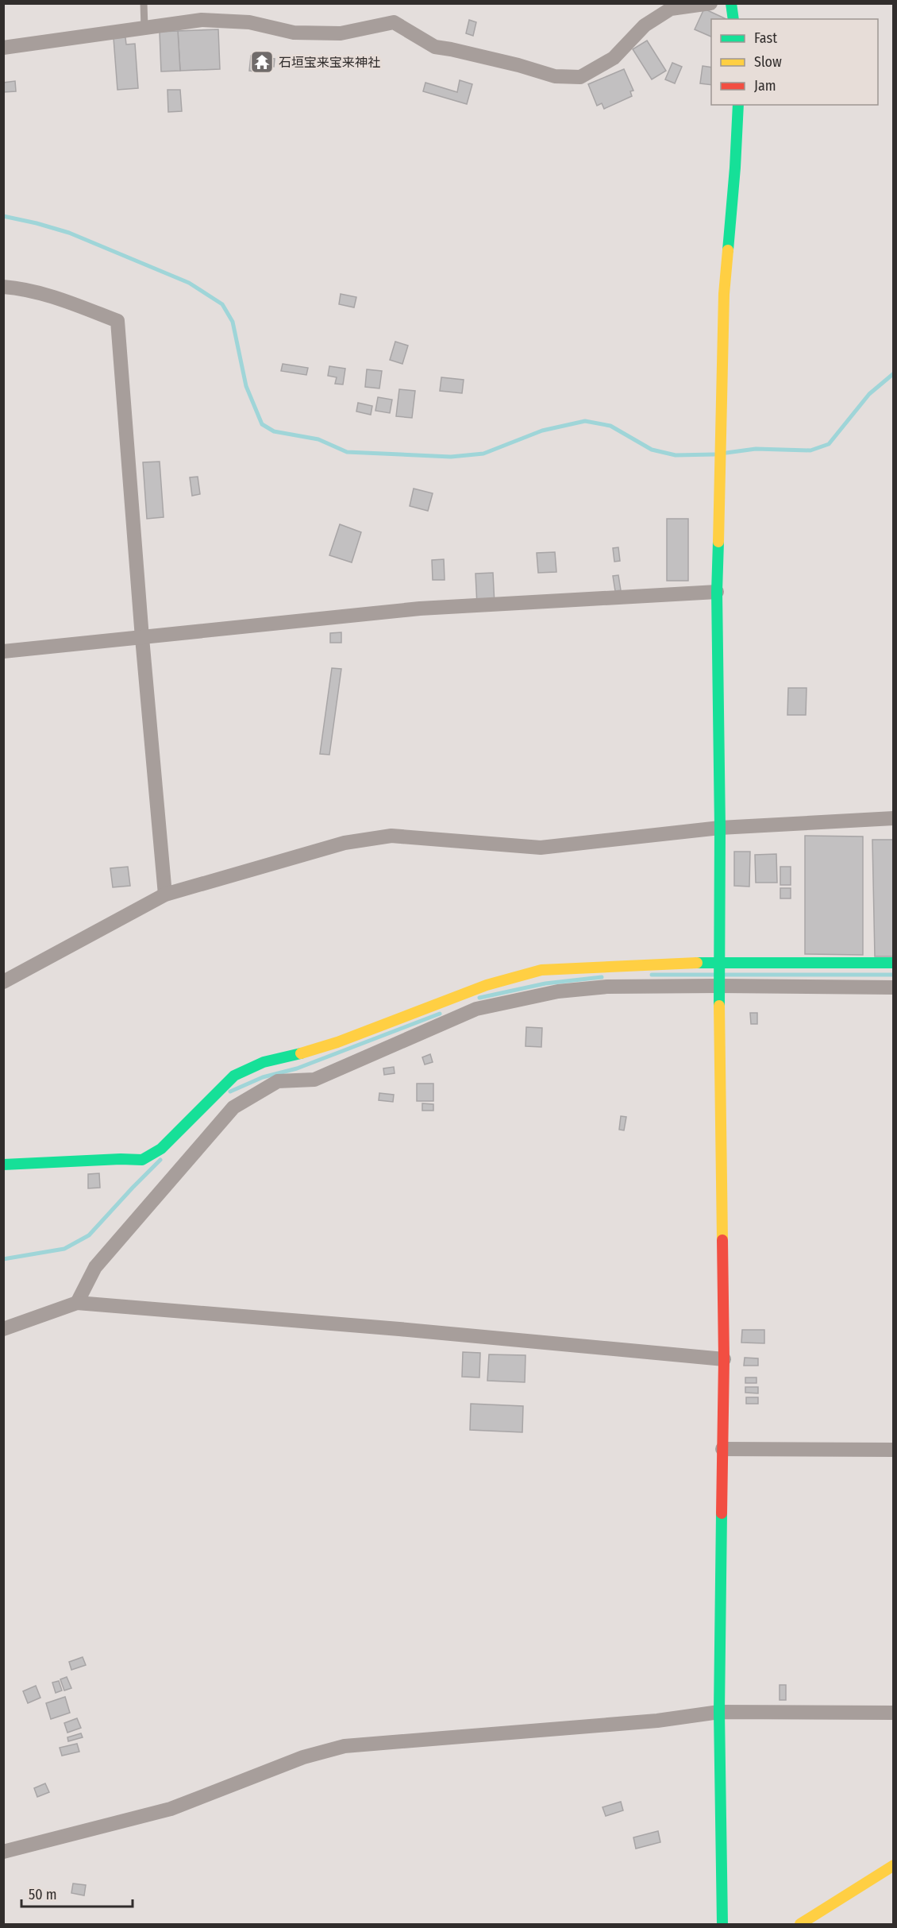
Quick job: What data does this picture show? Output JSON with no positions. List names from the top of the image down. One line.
{"places":{"temple":["石垣宝来宝来神社"]},"legend":["Fast","Slow","Jam"],"scale_bar":"50 m"}
